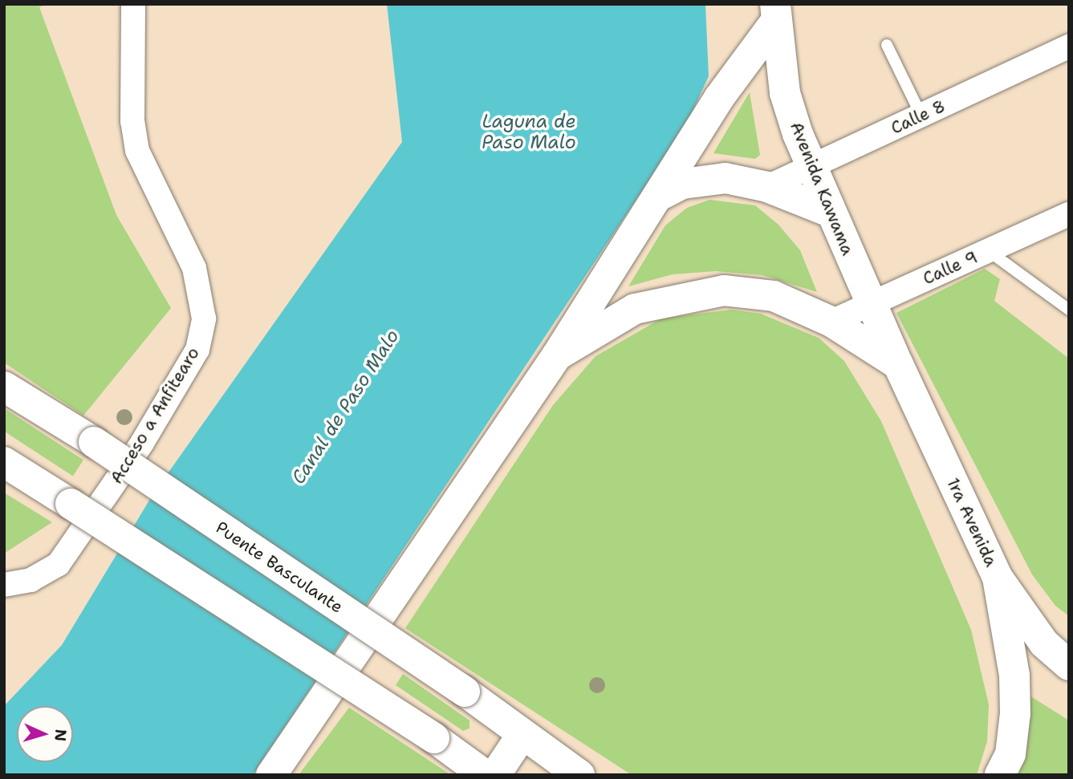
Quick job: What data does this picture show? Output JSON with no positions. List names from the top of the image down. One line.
{"streets":{"main road":["Avenida Kawama","1ra Avenida","Puente Basculante"],"street":["Calle 8","Calle 9","Acceso a Anfitearo"]},"crossings":[["Calle 8","Avenida Kawama"],["Avenida Kawama","Calle 9"],["Avenida Kawama","1ra Avenida"]],"water":["Laguna de Paso Malo","Canal de Paso Malo"],"north":"right"}
